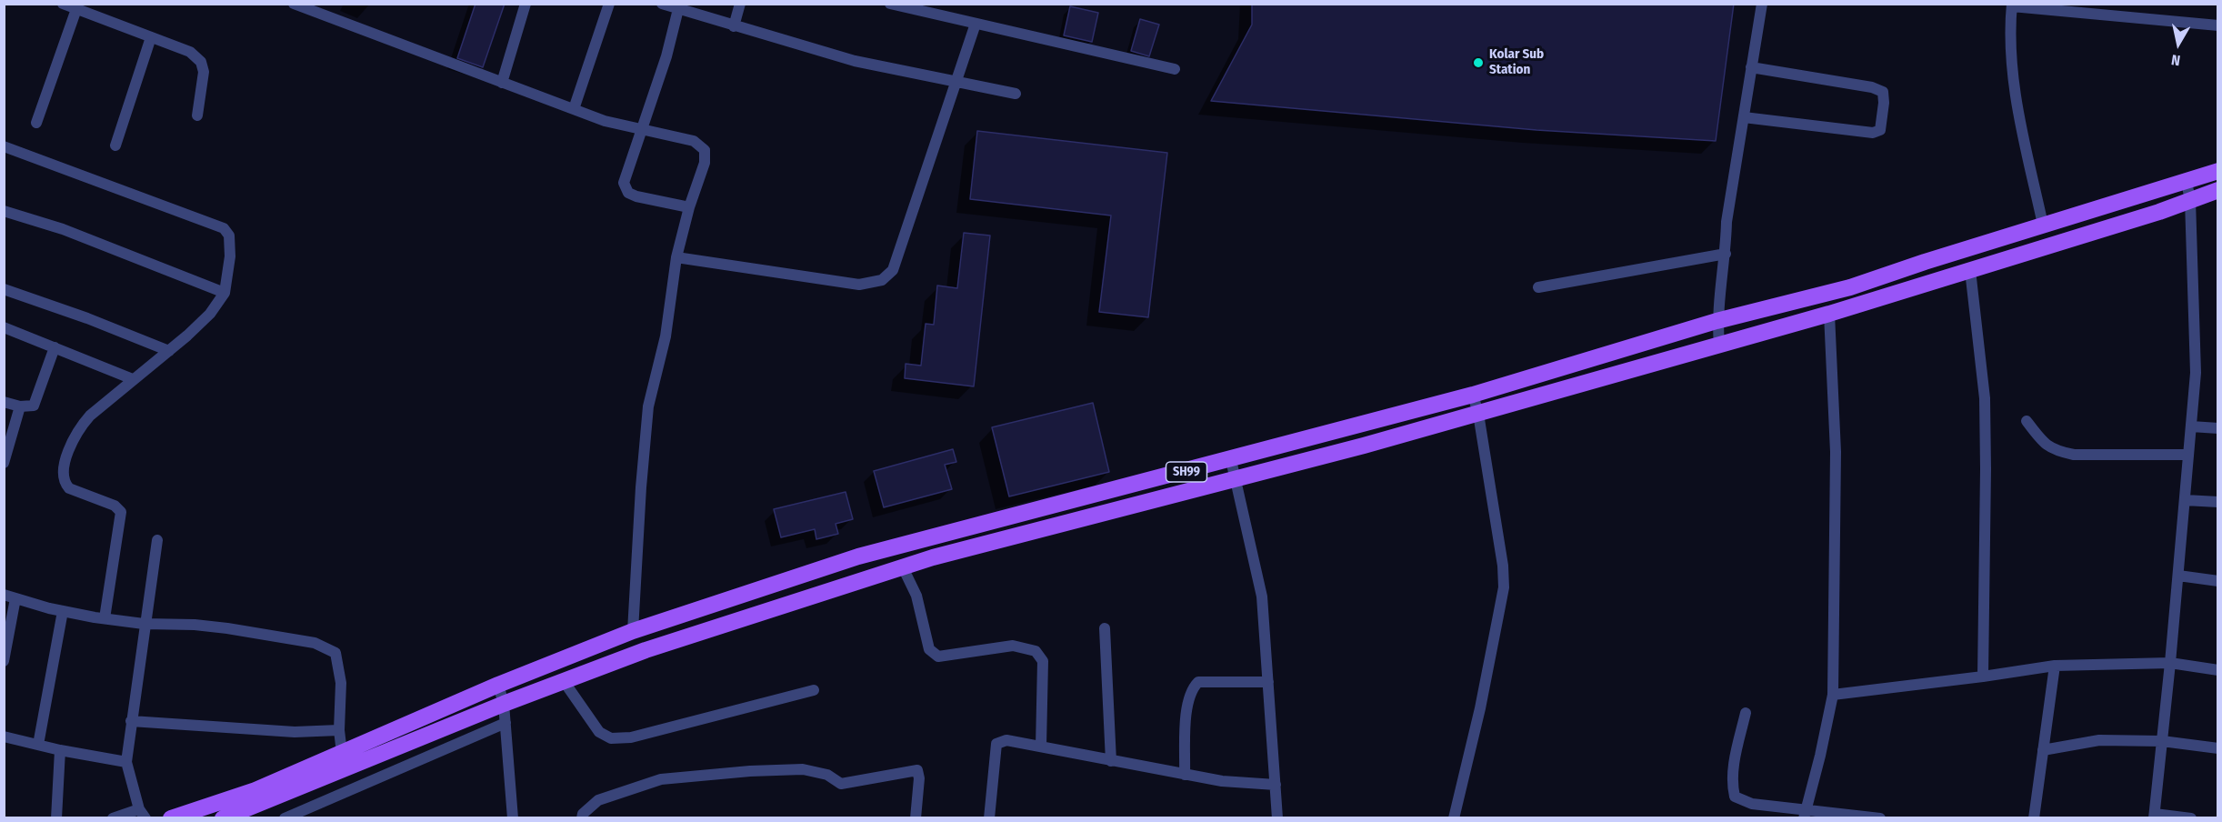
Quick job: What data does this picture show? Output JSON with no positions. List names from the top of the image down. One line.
{"streets":{"main road":["SH99"]},"places":["Kolar Sub Station"],"north":"bottom"}
